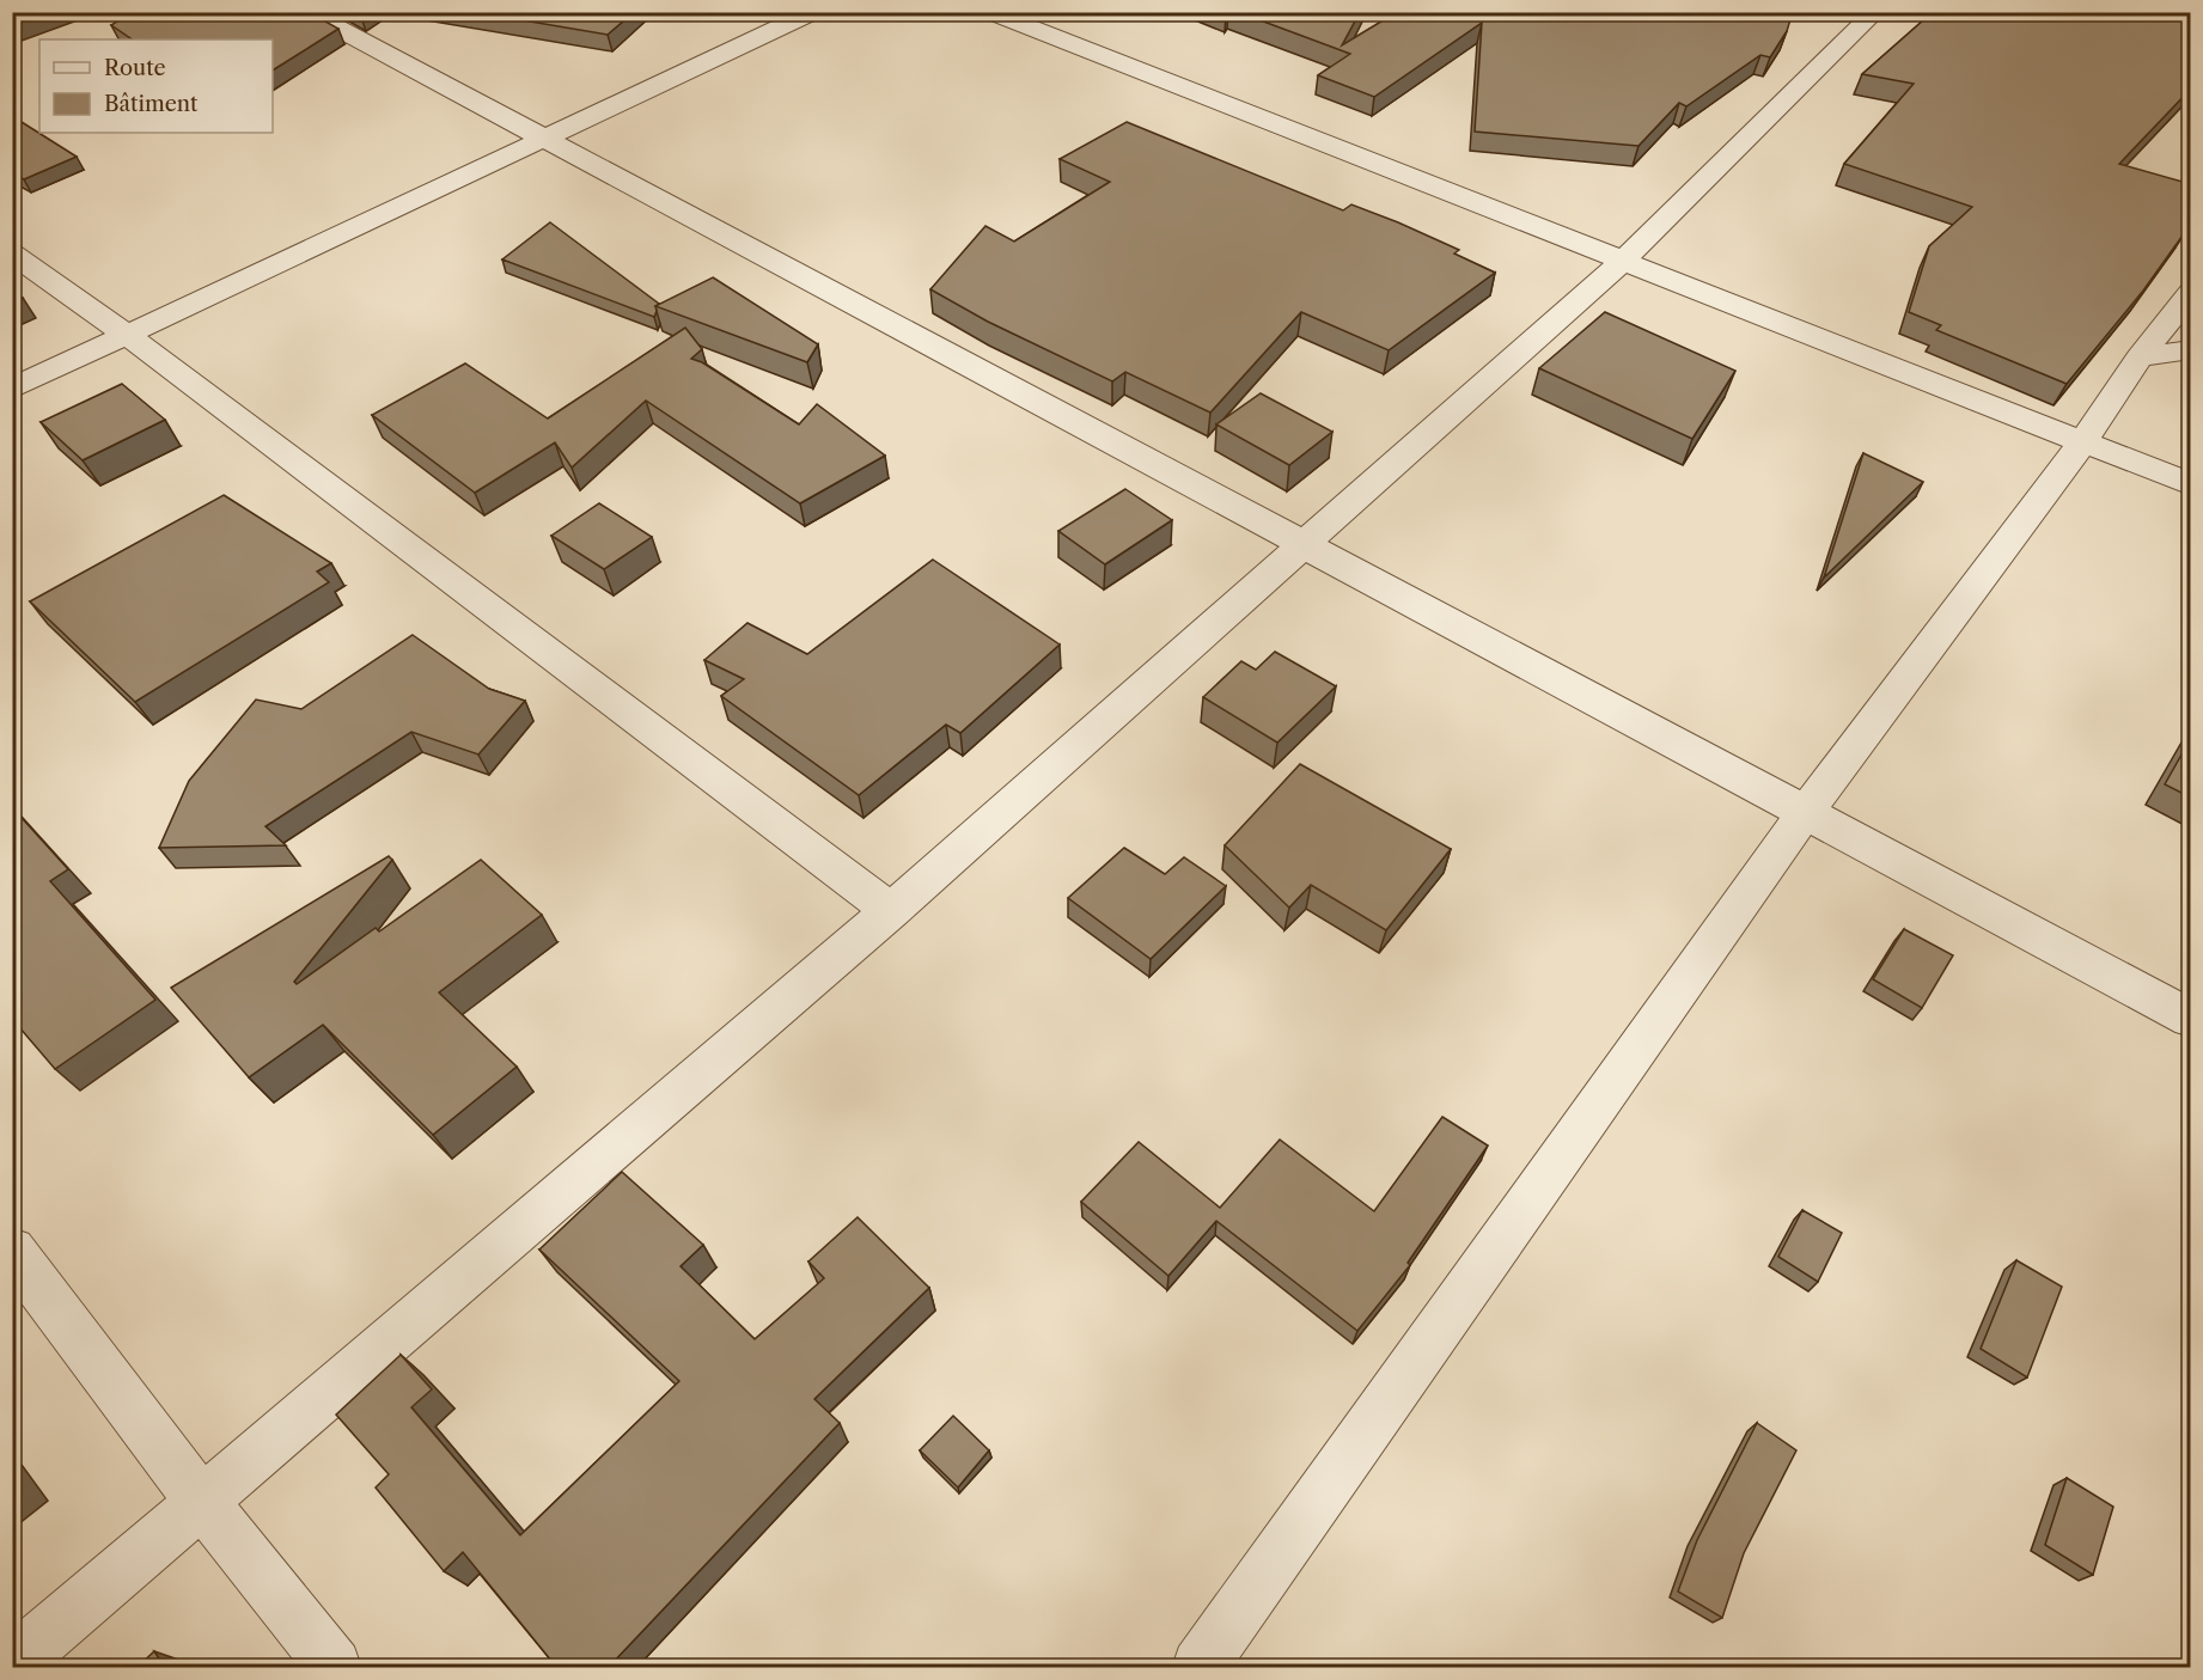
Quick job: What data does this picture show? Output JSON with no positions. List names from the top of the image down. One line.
{"legend":["Route","Bâtiment"]}
